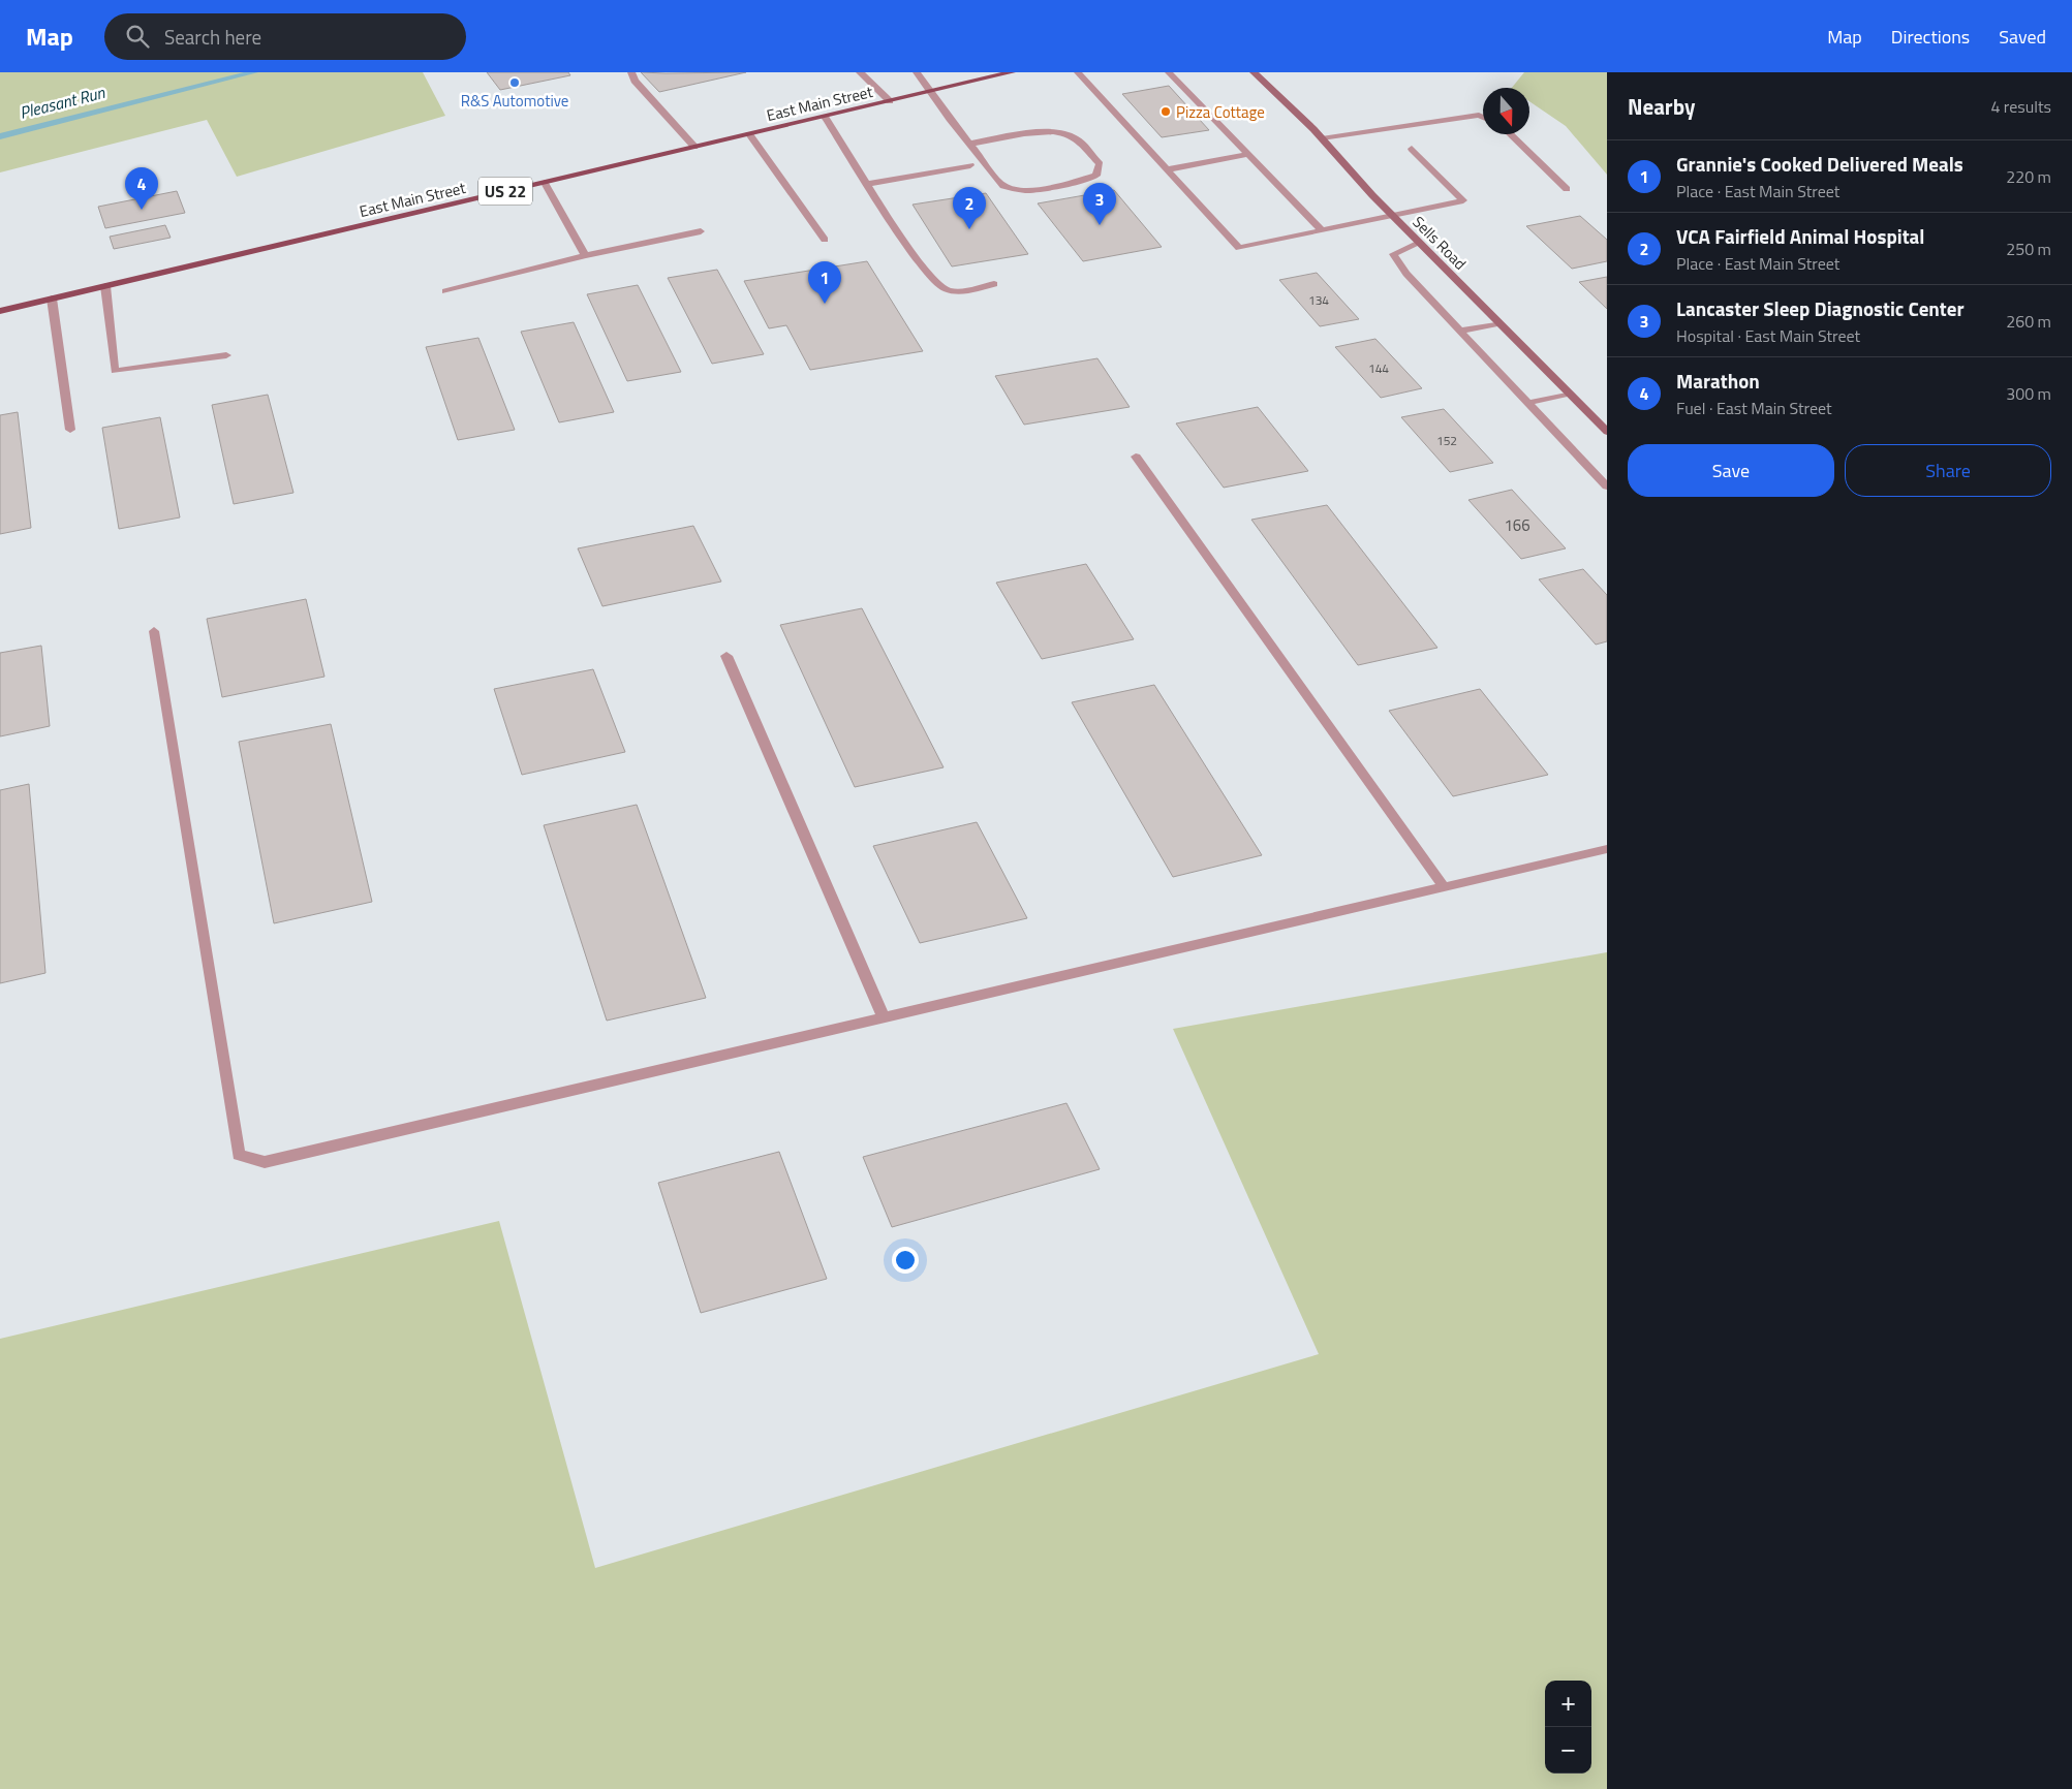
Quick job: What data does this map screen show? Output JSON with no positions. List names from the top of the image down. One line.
{"streets":{"main road":["East Main Street","US 22"],"street":["Sells Road"]},"water":["Pleasant Run"],"places":["R&S Automotive","Pizza Cottage"],"house_numbers":["134","144","152","166"],"north":"bottom","page":{"header":"Map","search":"Search here","nav":["Map","Directions","Saved"],"heading":["Nearby","4 results"],"list":[{"mark":"1","name":"Grannie's Cooked Delivered Meals","note":"Place · East Main Street","value":"220 m"},{"mark":"2","name":"VCA Fairfield Animal Hospital","note":"Place · East Main Street","value":"250 m"},{"mark":"3","name":"Lancaster Sleep Diagnostic Center","note":"Hospital · East Main Street","value":"260 m"},{"mark":"4","name":"Marathon","note":"Fuel · East Main Street","value":"300 m"}],"pins":["4","3","2","1"],"buttons":["Save","Share"],"map_buttons":["+","−"]}}
